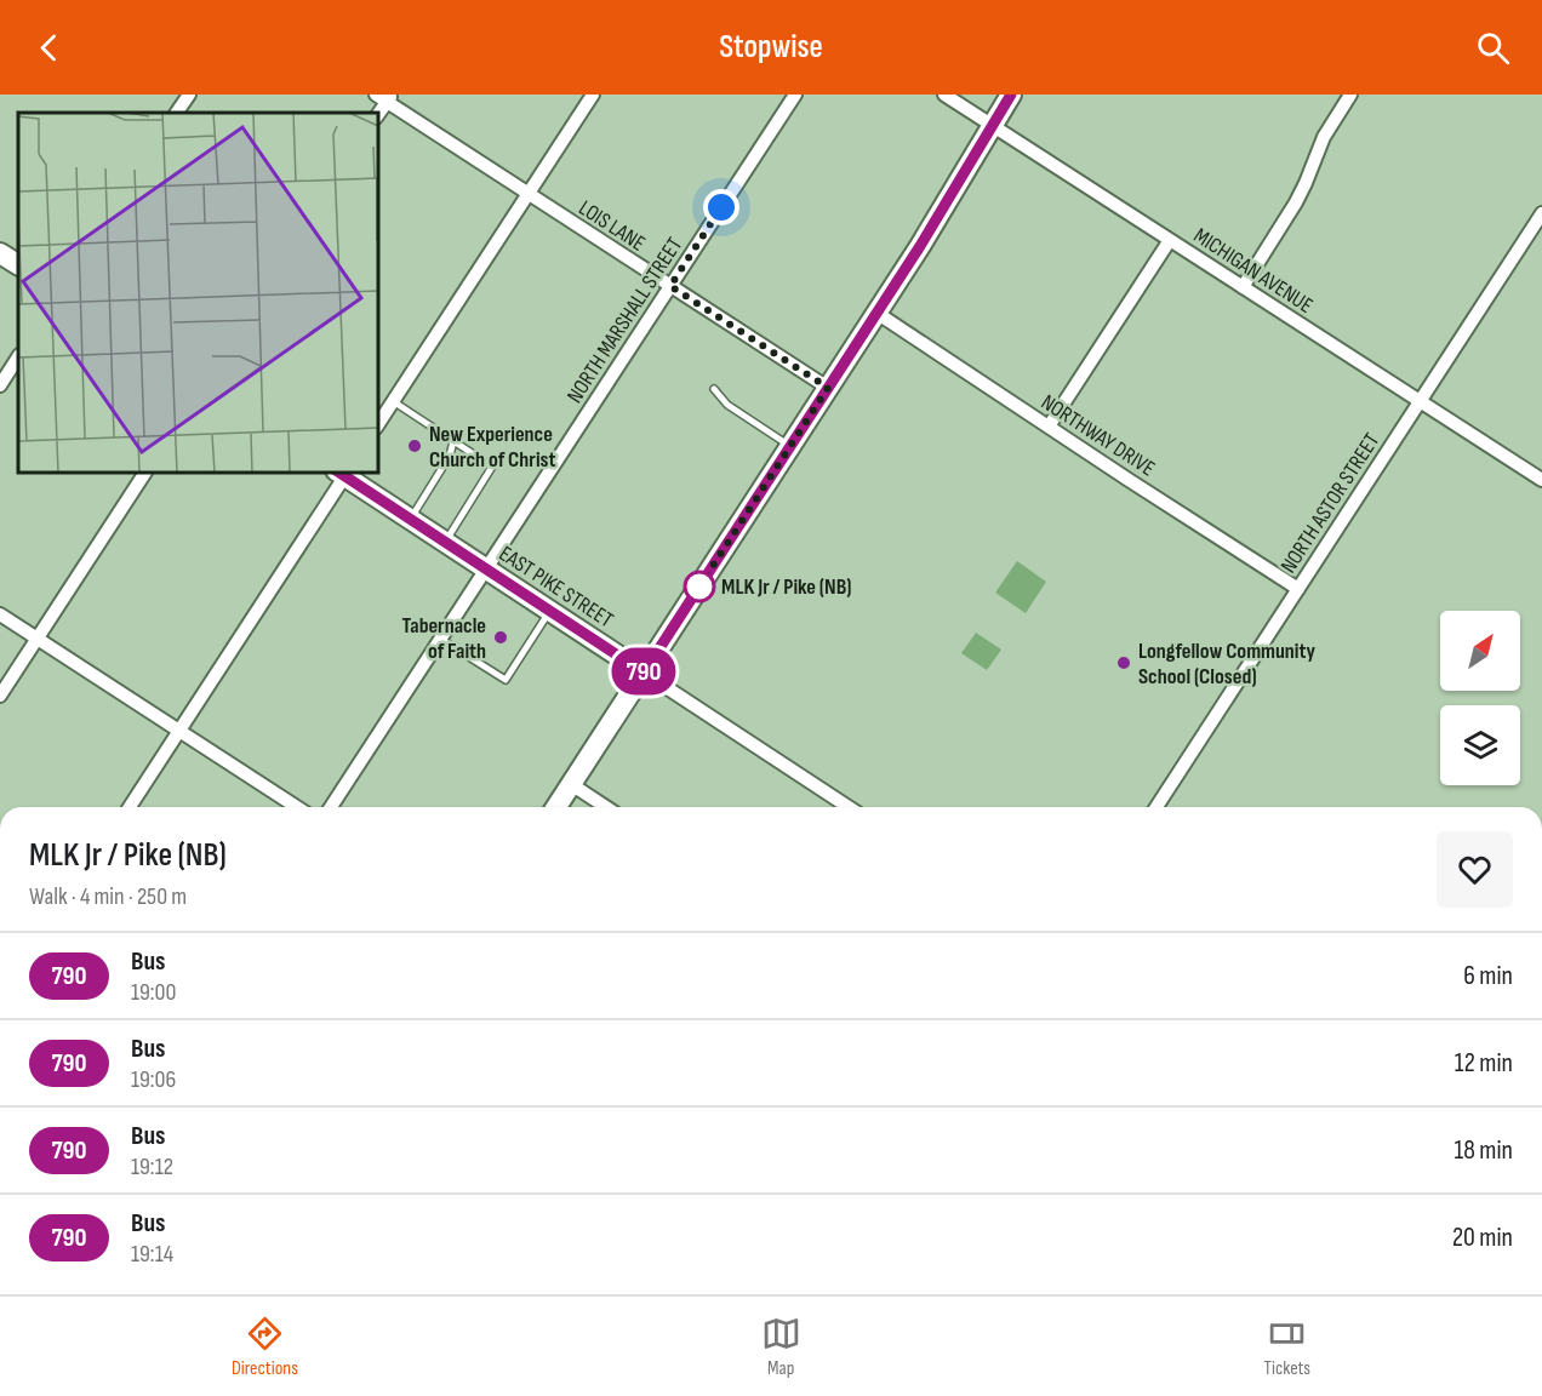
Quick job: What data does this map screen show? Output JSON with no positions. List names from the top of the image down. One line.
{"streets":{"main road":["EAST PIKE STREET"],"street":["LOIS LANE","MICHIGAN AVENUE","NORTH MARSHALL STREET","NORTHWAY DRIVE","NORTH ASTOR STREET"]},"crossings":[["LOIS LANE","NORTH MARSHALL STREET"],["MICHIGAN AVENUE","NORTH ASTOR STREET"],["NORTH MARSHALL STREET","EAST PIKE STREET"],["NORTHWAY DRIVE","NORTH ASTOR STREET"]],"places":["New Experience Church of Christ","MLK Jr / Pike (NB)","Tabernacle of Faith","Longfellow Community School (Closed)"],"lines":["bus line 790"],"north":"top right","page":{"header":"Stopwise","on_map":"790","heading":["MLK Jr / Pike (NB)","Walk · 4 min · 250 m"],"list":[{"mark":"790","name":"Bus","note":"19:00","value":"6 min"},{"mark":"790","name":"Bus","note":"19:06","value":"12 min"},{"mark":"790","name":"Bus","note":"19:12","value":"18 min"},{"mark":"790","name":"Bus","note":"19:14","value":"20 min"}],"tabs":["Directions","Map","Tickets"]}}
